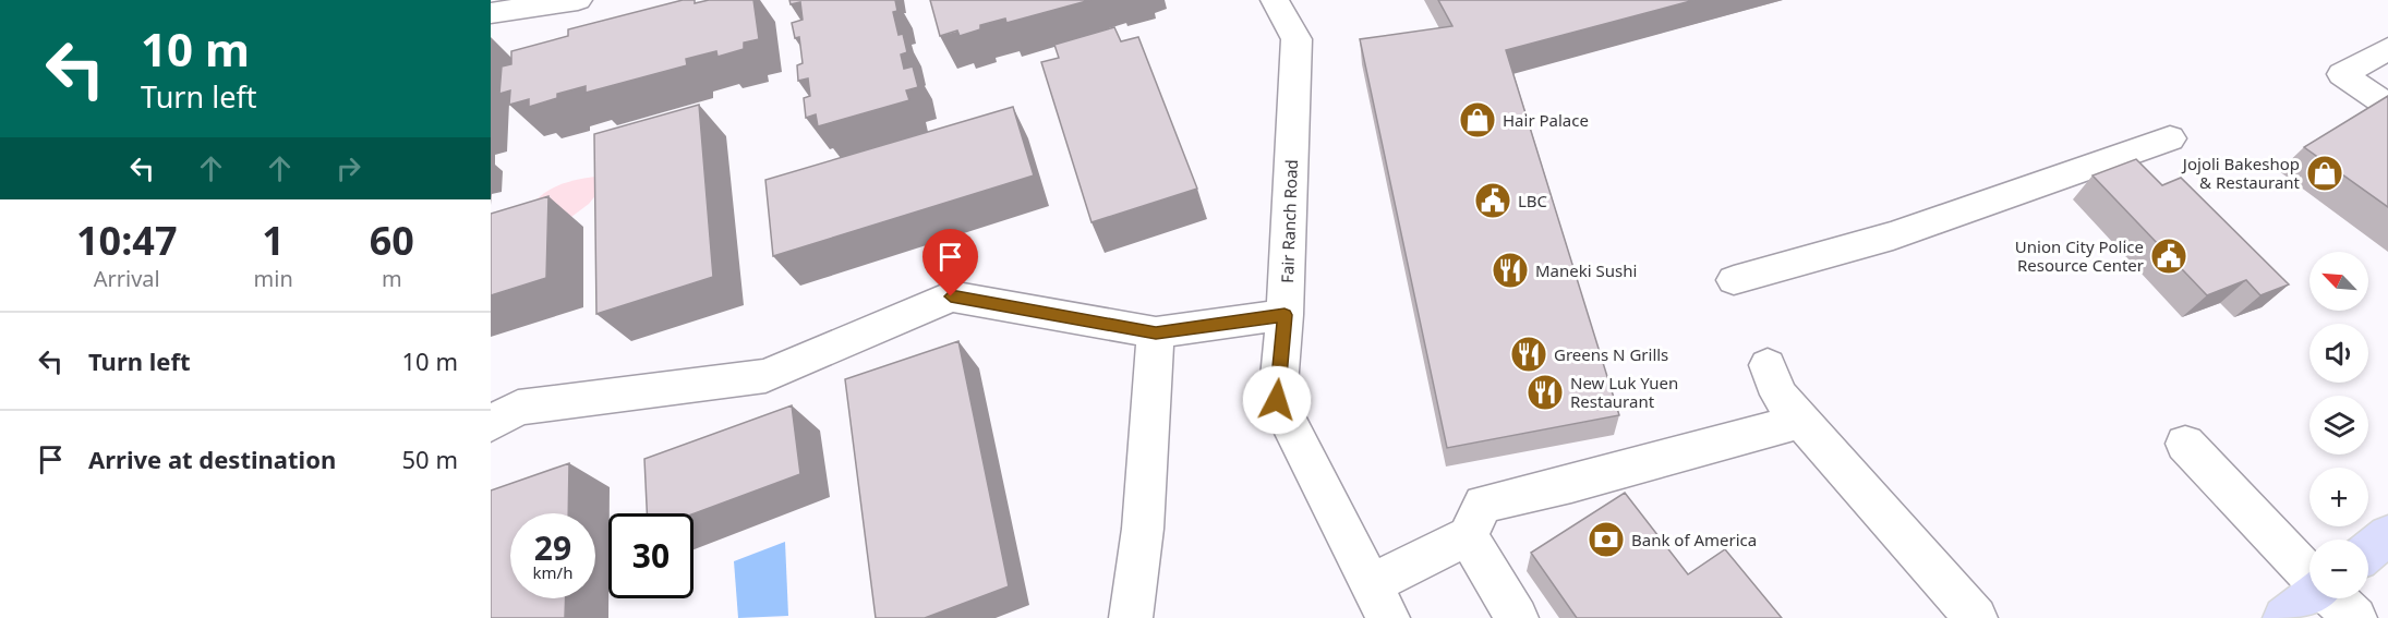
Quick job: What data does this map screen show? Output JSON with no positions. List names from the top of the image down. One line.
{"streets":{"street":["Fair Ranch Road"]},"places":{"shop":["Hair Palace","Jojoli Bakeshop & Restaurant"],"public building":["LBC","Union City Police Resource Center"],"restaurant":["Maneki Sushi","Greens N Grills","New Luk Yuen Restaurant"],"bank":["Bank of America"]},"north":"top left","page":{"turn":["10 m","Turn left"],"eta":["10:47","Arrival","1","min","60","m"],"map_buttons":["+","−"],"list":[{"name":"Turn left","value":"10 m"},{"name":"Arrive at destination","value":"50 m"}],"speed":"29 km/h","limit":"30"}}
